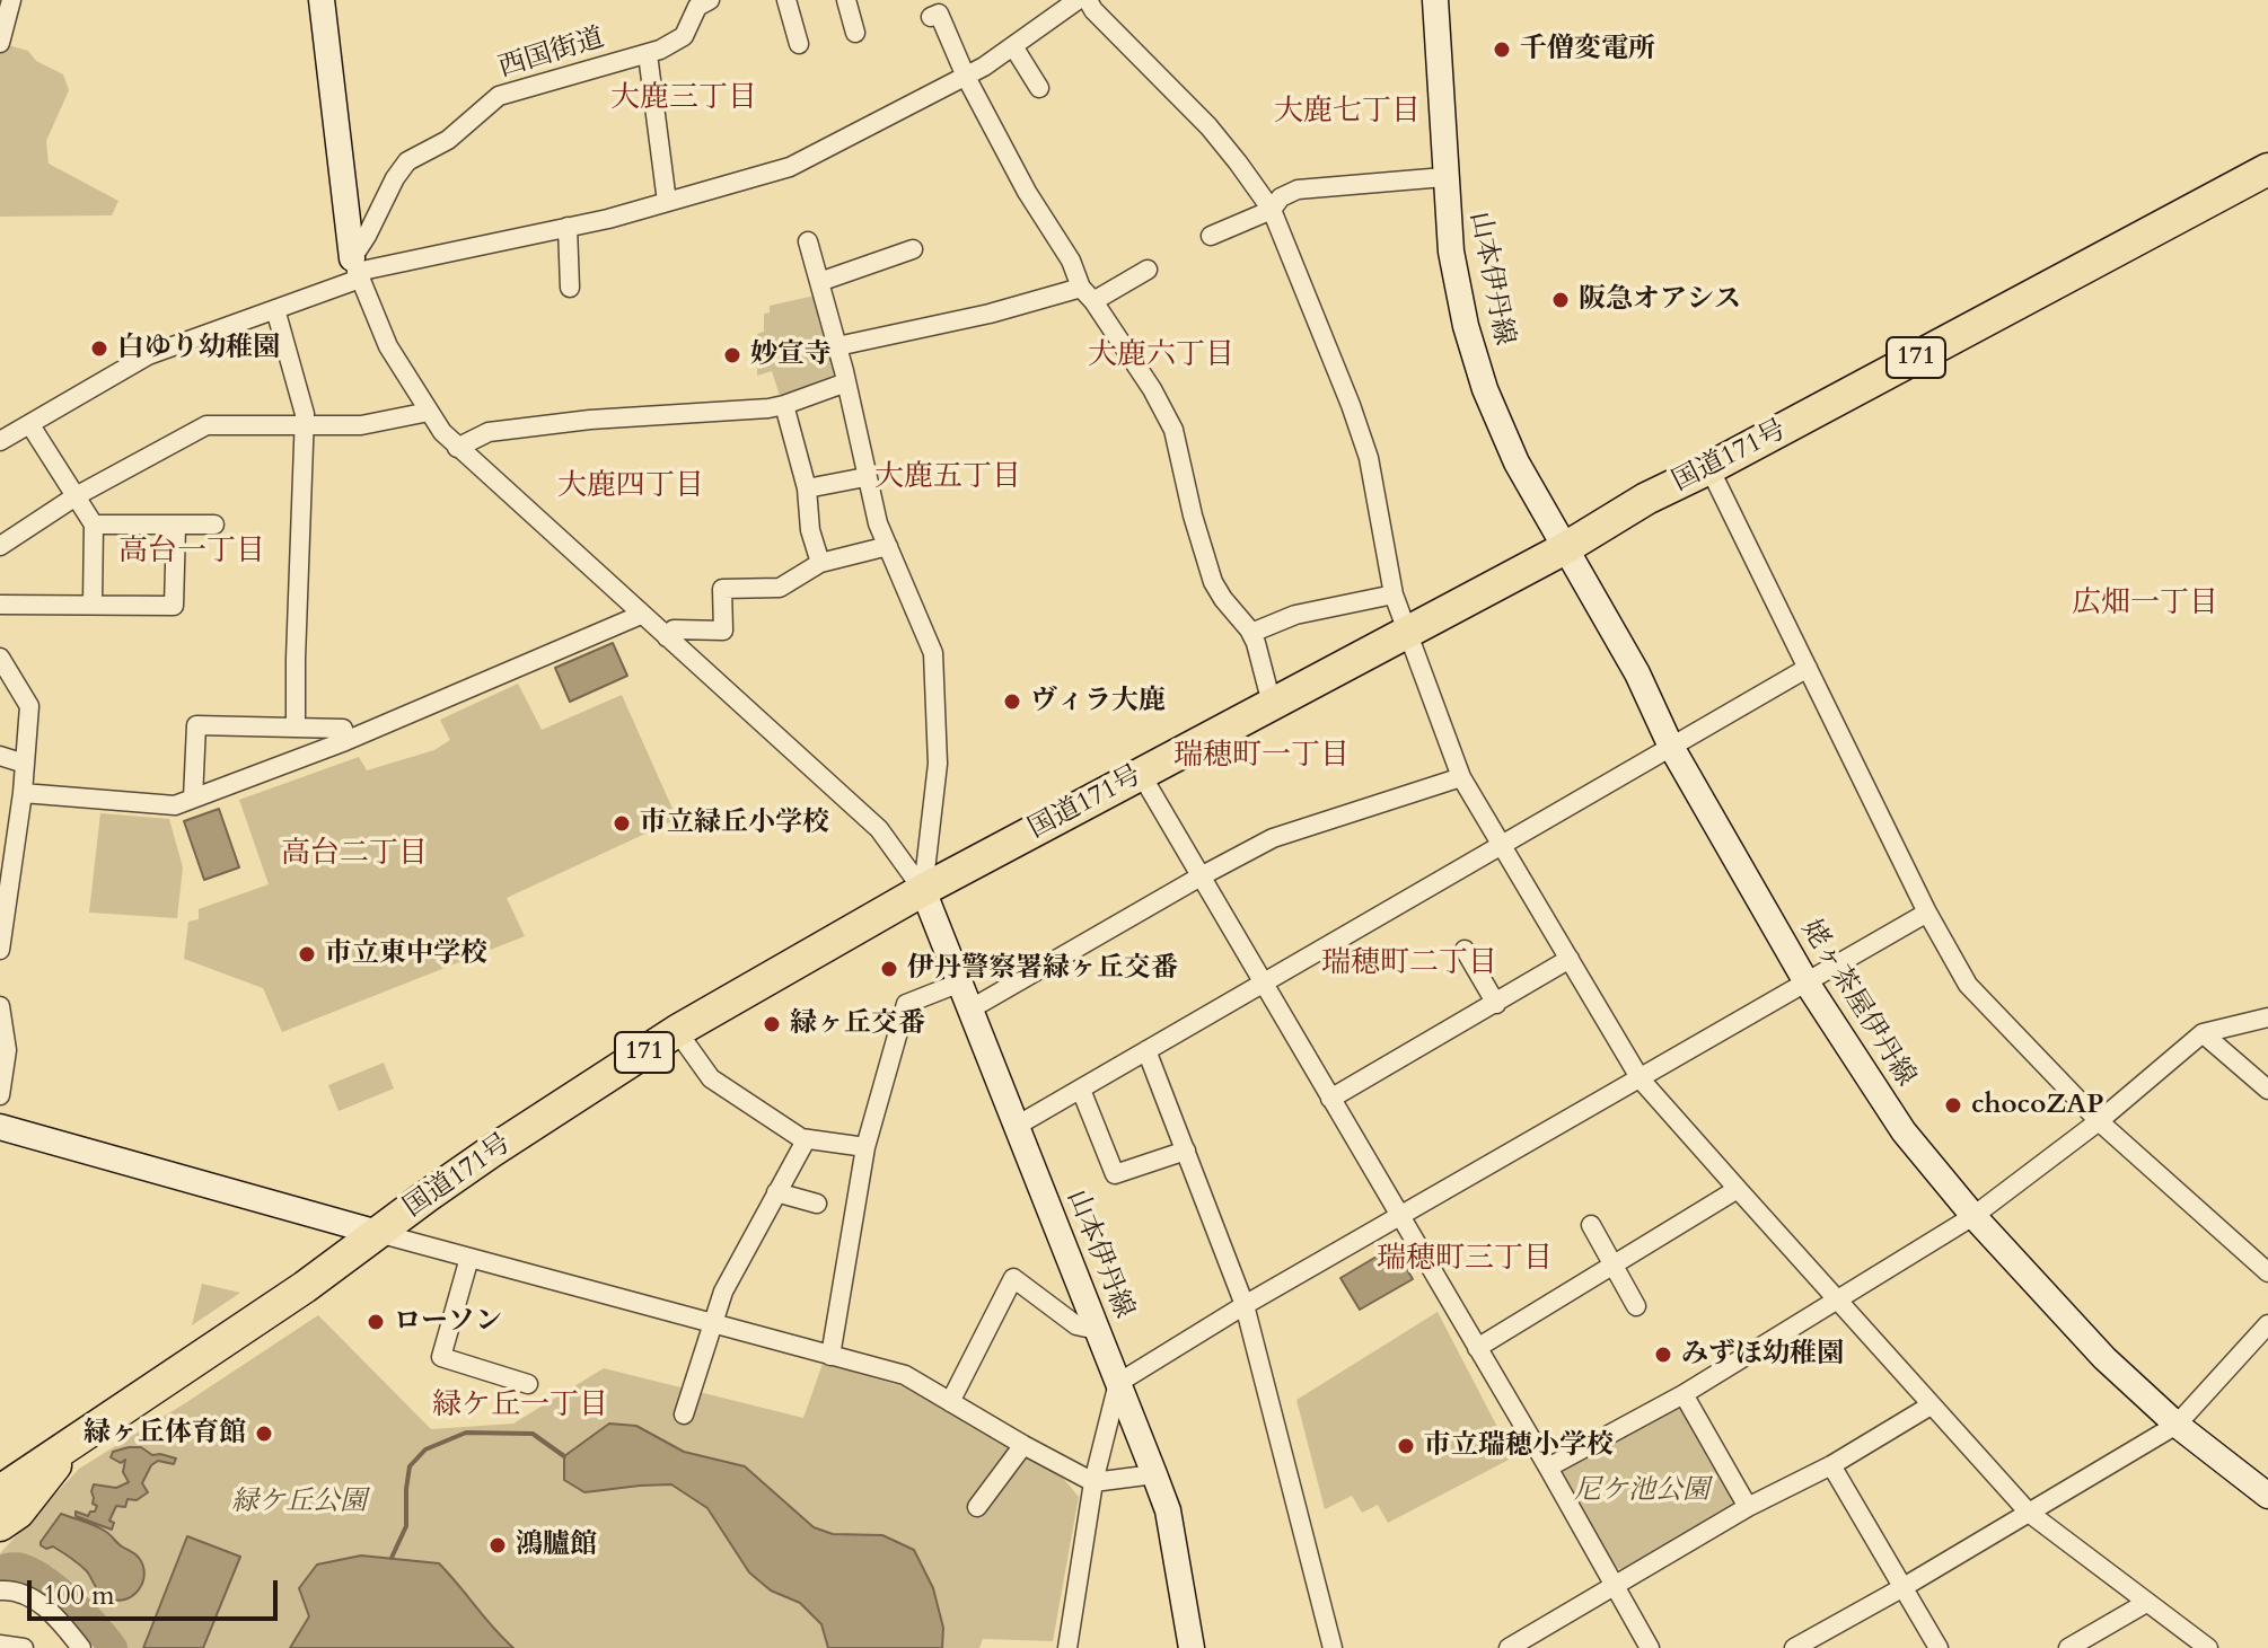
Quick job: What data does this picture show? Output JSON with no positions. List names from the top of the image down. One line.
{"streets":{"highway":["171","国道171号"],"main road":["山本伊丹線","姥ヶ茶屋伊丹線"],"street":["西国街道"]},"crossings":[["山本伊丹線","国道171号"],["山本伊丹線","姥ヶ茶屋伊丹線"],["171","国道171号"],["国道171号","姥ヶ茶屋伊丹線"]],"districts":["大鹿三丁目","大鹿七丁目","大鹿六丁目","大鹿五丁目","大鹿四丁目","高台一丁目","広畑一丁目","瑞穂町一丁目","高台二丁目","瑞穂町二丁目","瑞穂町三丁目","緑ケ丘一丁目"],"parks":["尼ケ池公園","緑ケ丘公園"],"places":["千僧変電所","阪急オアシス","白ゆり幼稚園","妙宣寺","ヴィラ大鹿","市立緑丘小学校","市立東中学校","伊丹警察署緑ヶ丘交番","緑ヶ丘交番","chocoZAP","ローソン","みずほ幼稚園","緑ヶ丘体育館","市立瑞穂小学校","鴻臚館"],"scale_bar":"100 m"}
